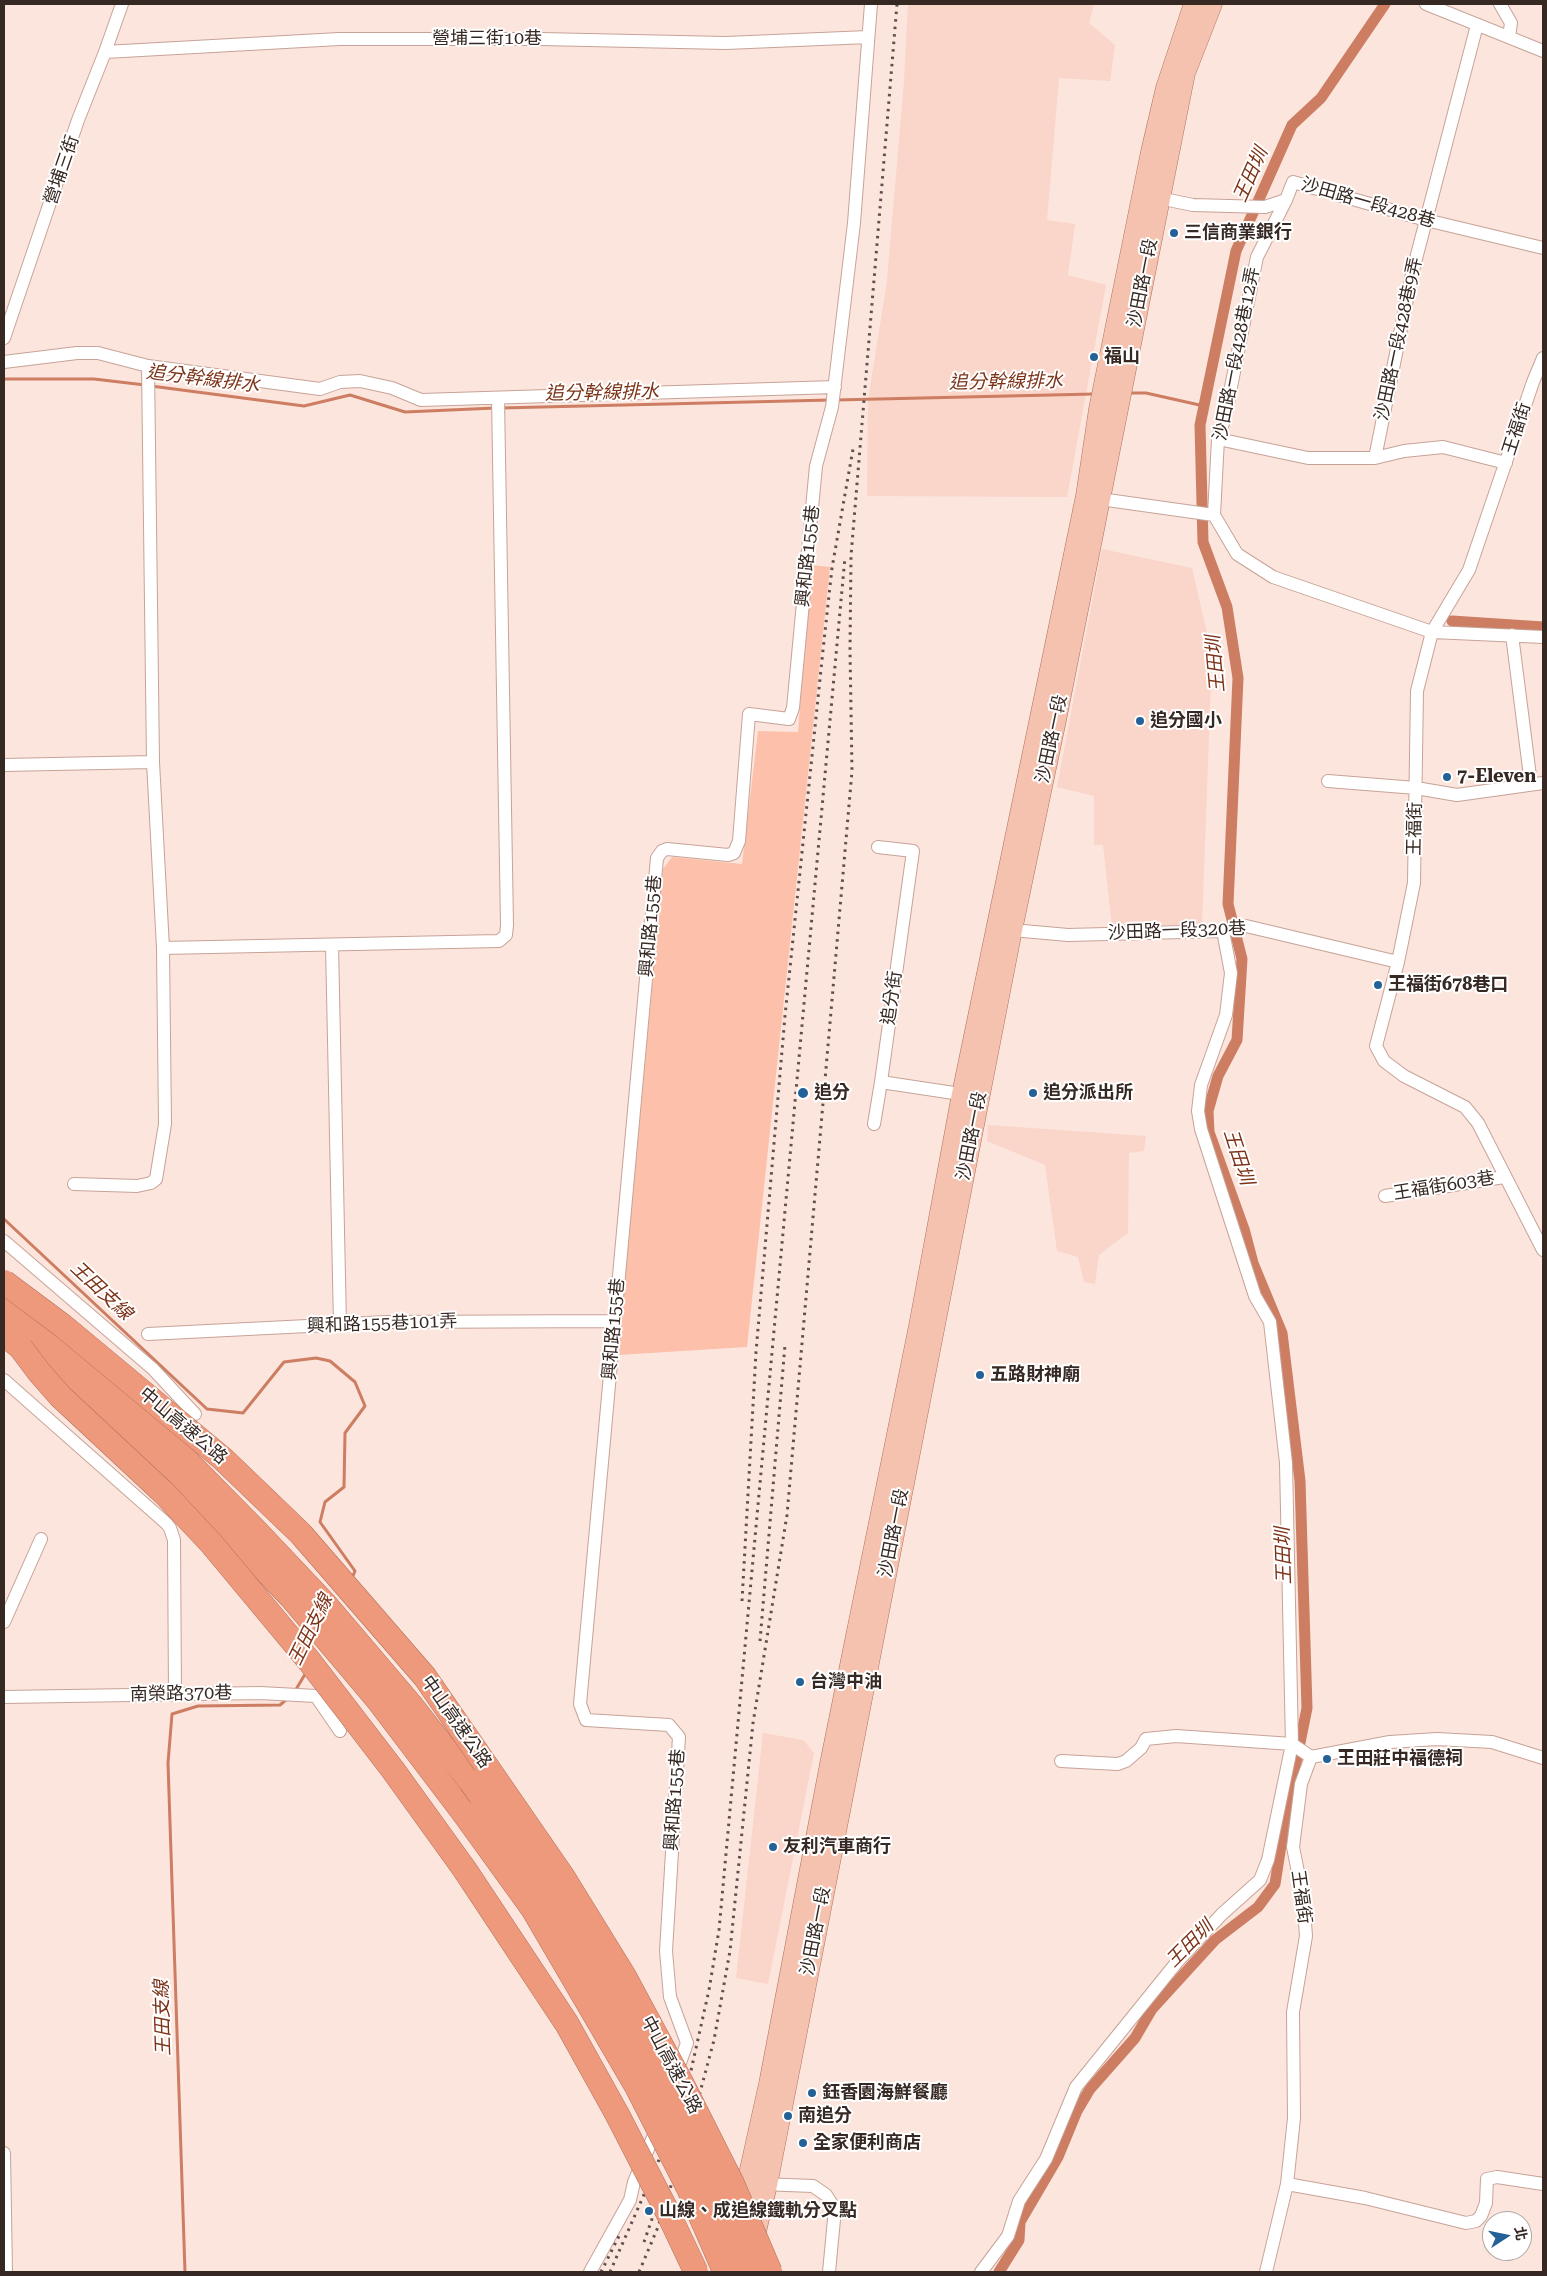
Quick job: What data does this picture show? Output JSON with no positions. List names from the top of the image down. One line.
{"streets":{"highway":["中山高速公路"],"main road":["沙田路一段"],"street":["營埔三街10巷","營埔三街","沙田路一段428巷","沙田路一段428巷9弄","沙田路一段428巷12弄","王福街","興和路155巷","沙田路一段320巷","追分街","王福街603巷","興和路155巷101弄","南榮路370巷"]},"crossings":[["營埔三街10巷","營埔三街"],["沙田路一段428巷","沙田路一段"],["沙田路一段428巷","沙田路一段428巷9弄"],["沙田路一段428巷","沙田路一段428巷12弄"],["沙田路一段","沙田路一段320巷"],["沙田路一段","中山高速公路"],["王福街","沙田路一段320巷"],["王福街","王福街603巷"],["興和路155巷","興和路155巷101弄"]],"water":["王田圳","追分幹線排水","王田支線"],"places":["三信商業銀行","福山","追分國小","7-Eleven","王福街678巷口","追分","追分派出所","五路財神廟","台灣中油","王田莊中福德祠","友利汽車商行","鈺香園海鮮餐廳","南追分","全家便利商店","山線、成追線鐵軌分叉點"],"north":"right"}
